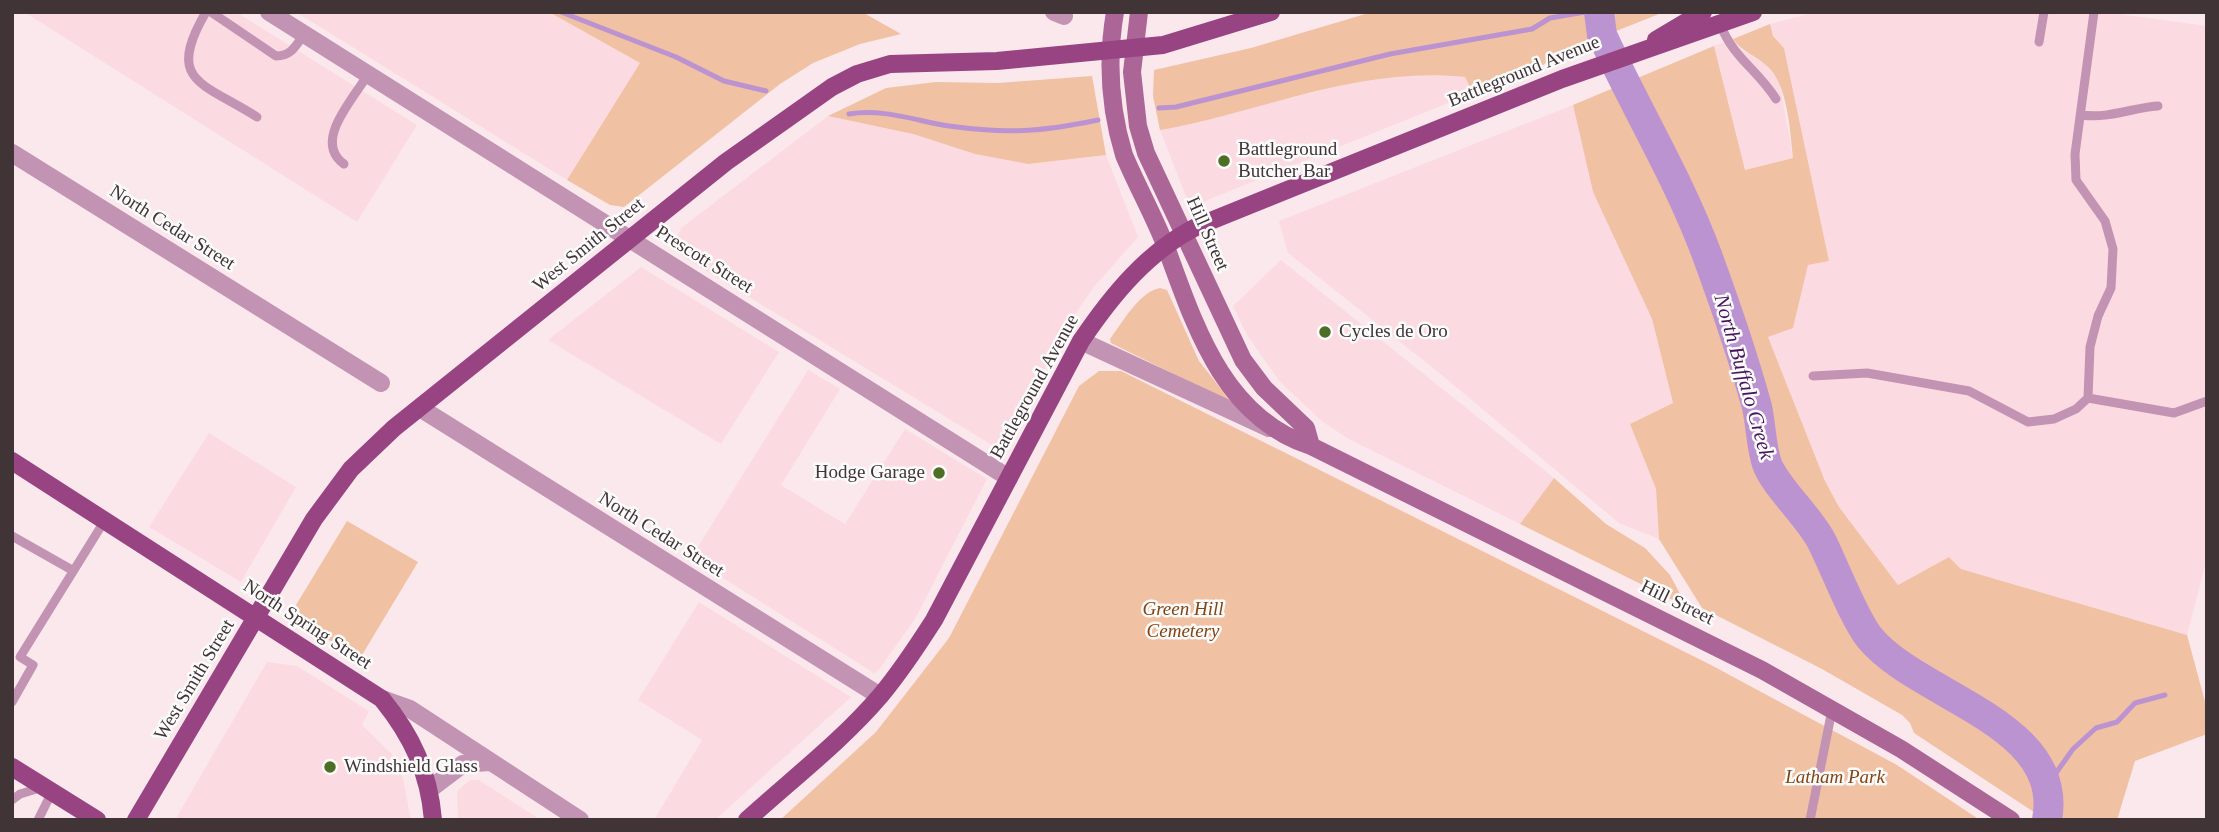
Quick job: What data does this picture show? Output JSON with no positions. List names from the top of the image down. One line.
{"streets":{"main road":["Battleground Avenue","West Smith Street","North Spring Street"],"street":["North Cedar Street","Hill Street","Prescott Street"]},"crossings":[["Battleground Avenue","North Cedar Street"],["Battleground Avenue","Hill Street"],["Battleground Avenue","Prescott Street"],["North Cedar Street","West Smith Street"],["Hill Street","West Smith Street"],["West Smith Street","Prescott Street"],["West Smith Street","North Spring Street"]],"water":["North Buffalo Creek"],"parks":["Green Hill Cemetery","Latham Park"],"places":["Battleground Butcher Bar","Cycles de Oro","Hodge Garage","Windshield Glass"]}
